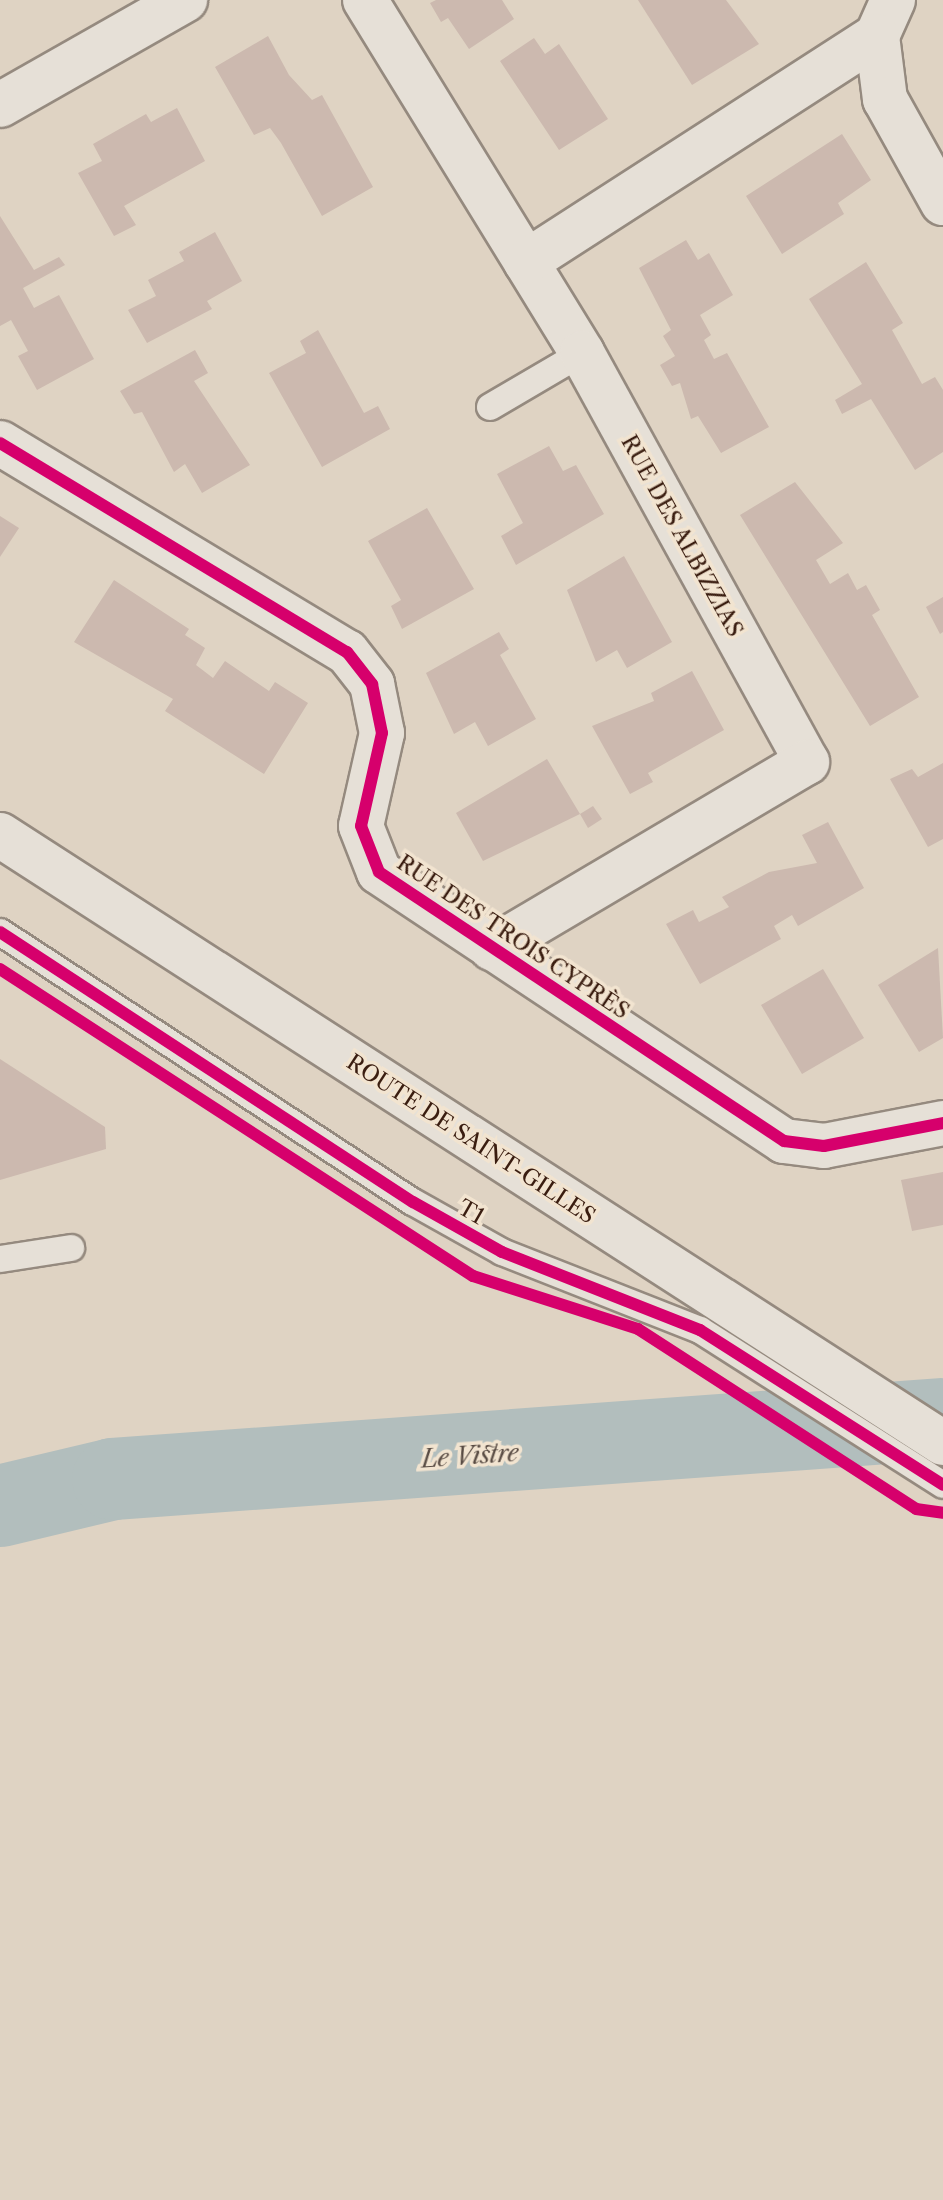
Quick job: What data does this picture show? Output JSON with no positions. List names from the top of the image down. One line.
{"streets":{"street":["RUE DES ALBIZZIAS","RUE DES TROIS CYPRÈS","ROUTE DE SAINT-GILLES"],"lane":["T1"]},"crossings":[["RUE DES ALBIZZIAS","RUE DES TROIS CYPRÈS"],["ROUTE DE SAINT-GILLES","T1"]],"water":["Le Vistre"]}
